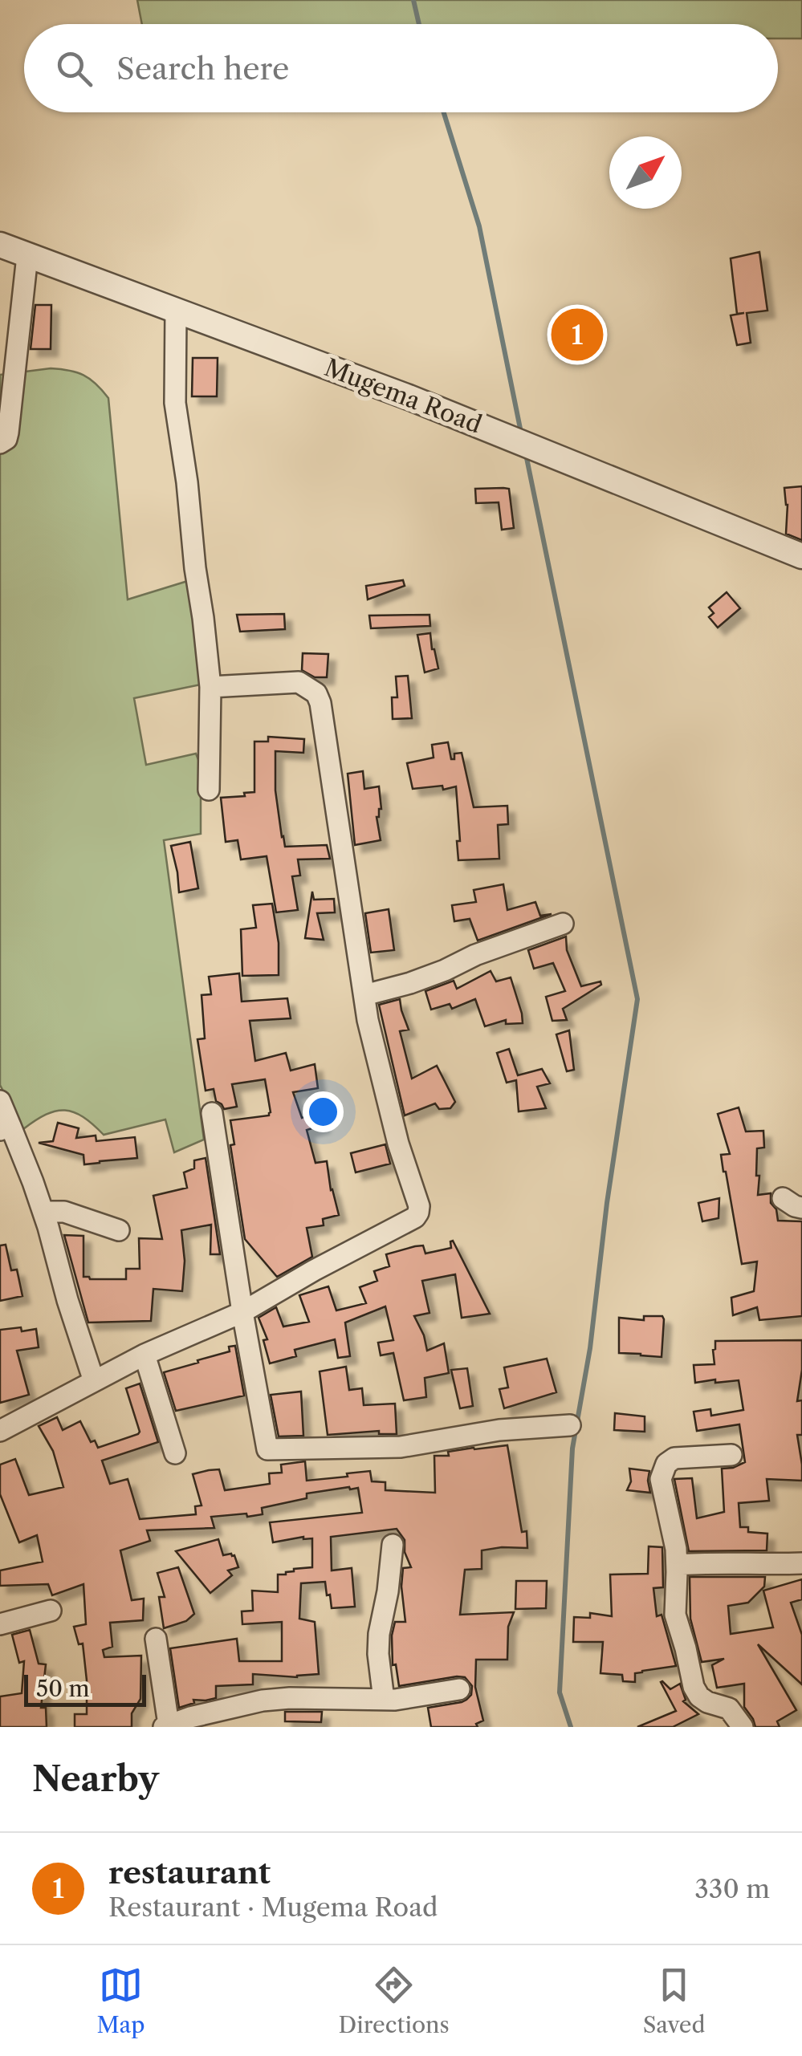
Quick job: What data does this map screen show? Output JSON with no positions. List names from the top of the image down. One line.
{"streets":{"street":["Mugema Road"]},"scale_bar":"50 m","north":"top right","page":{"search":"Search here","pins":"1","scale":"50 m","heading":"Nearby","list":[{"mark":"1","name":"restaurant","note":"Restaurant · Mugema Road","value":"330 m"}],"nav":["Map","Directions","Saved"]}}
